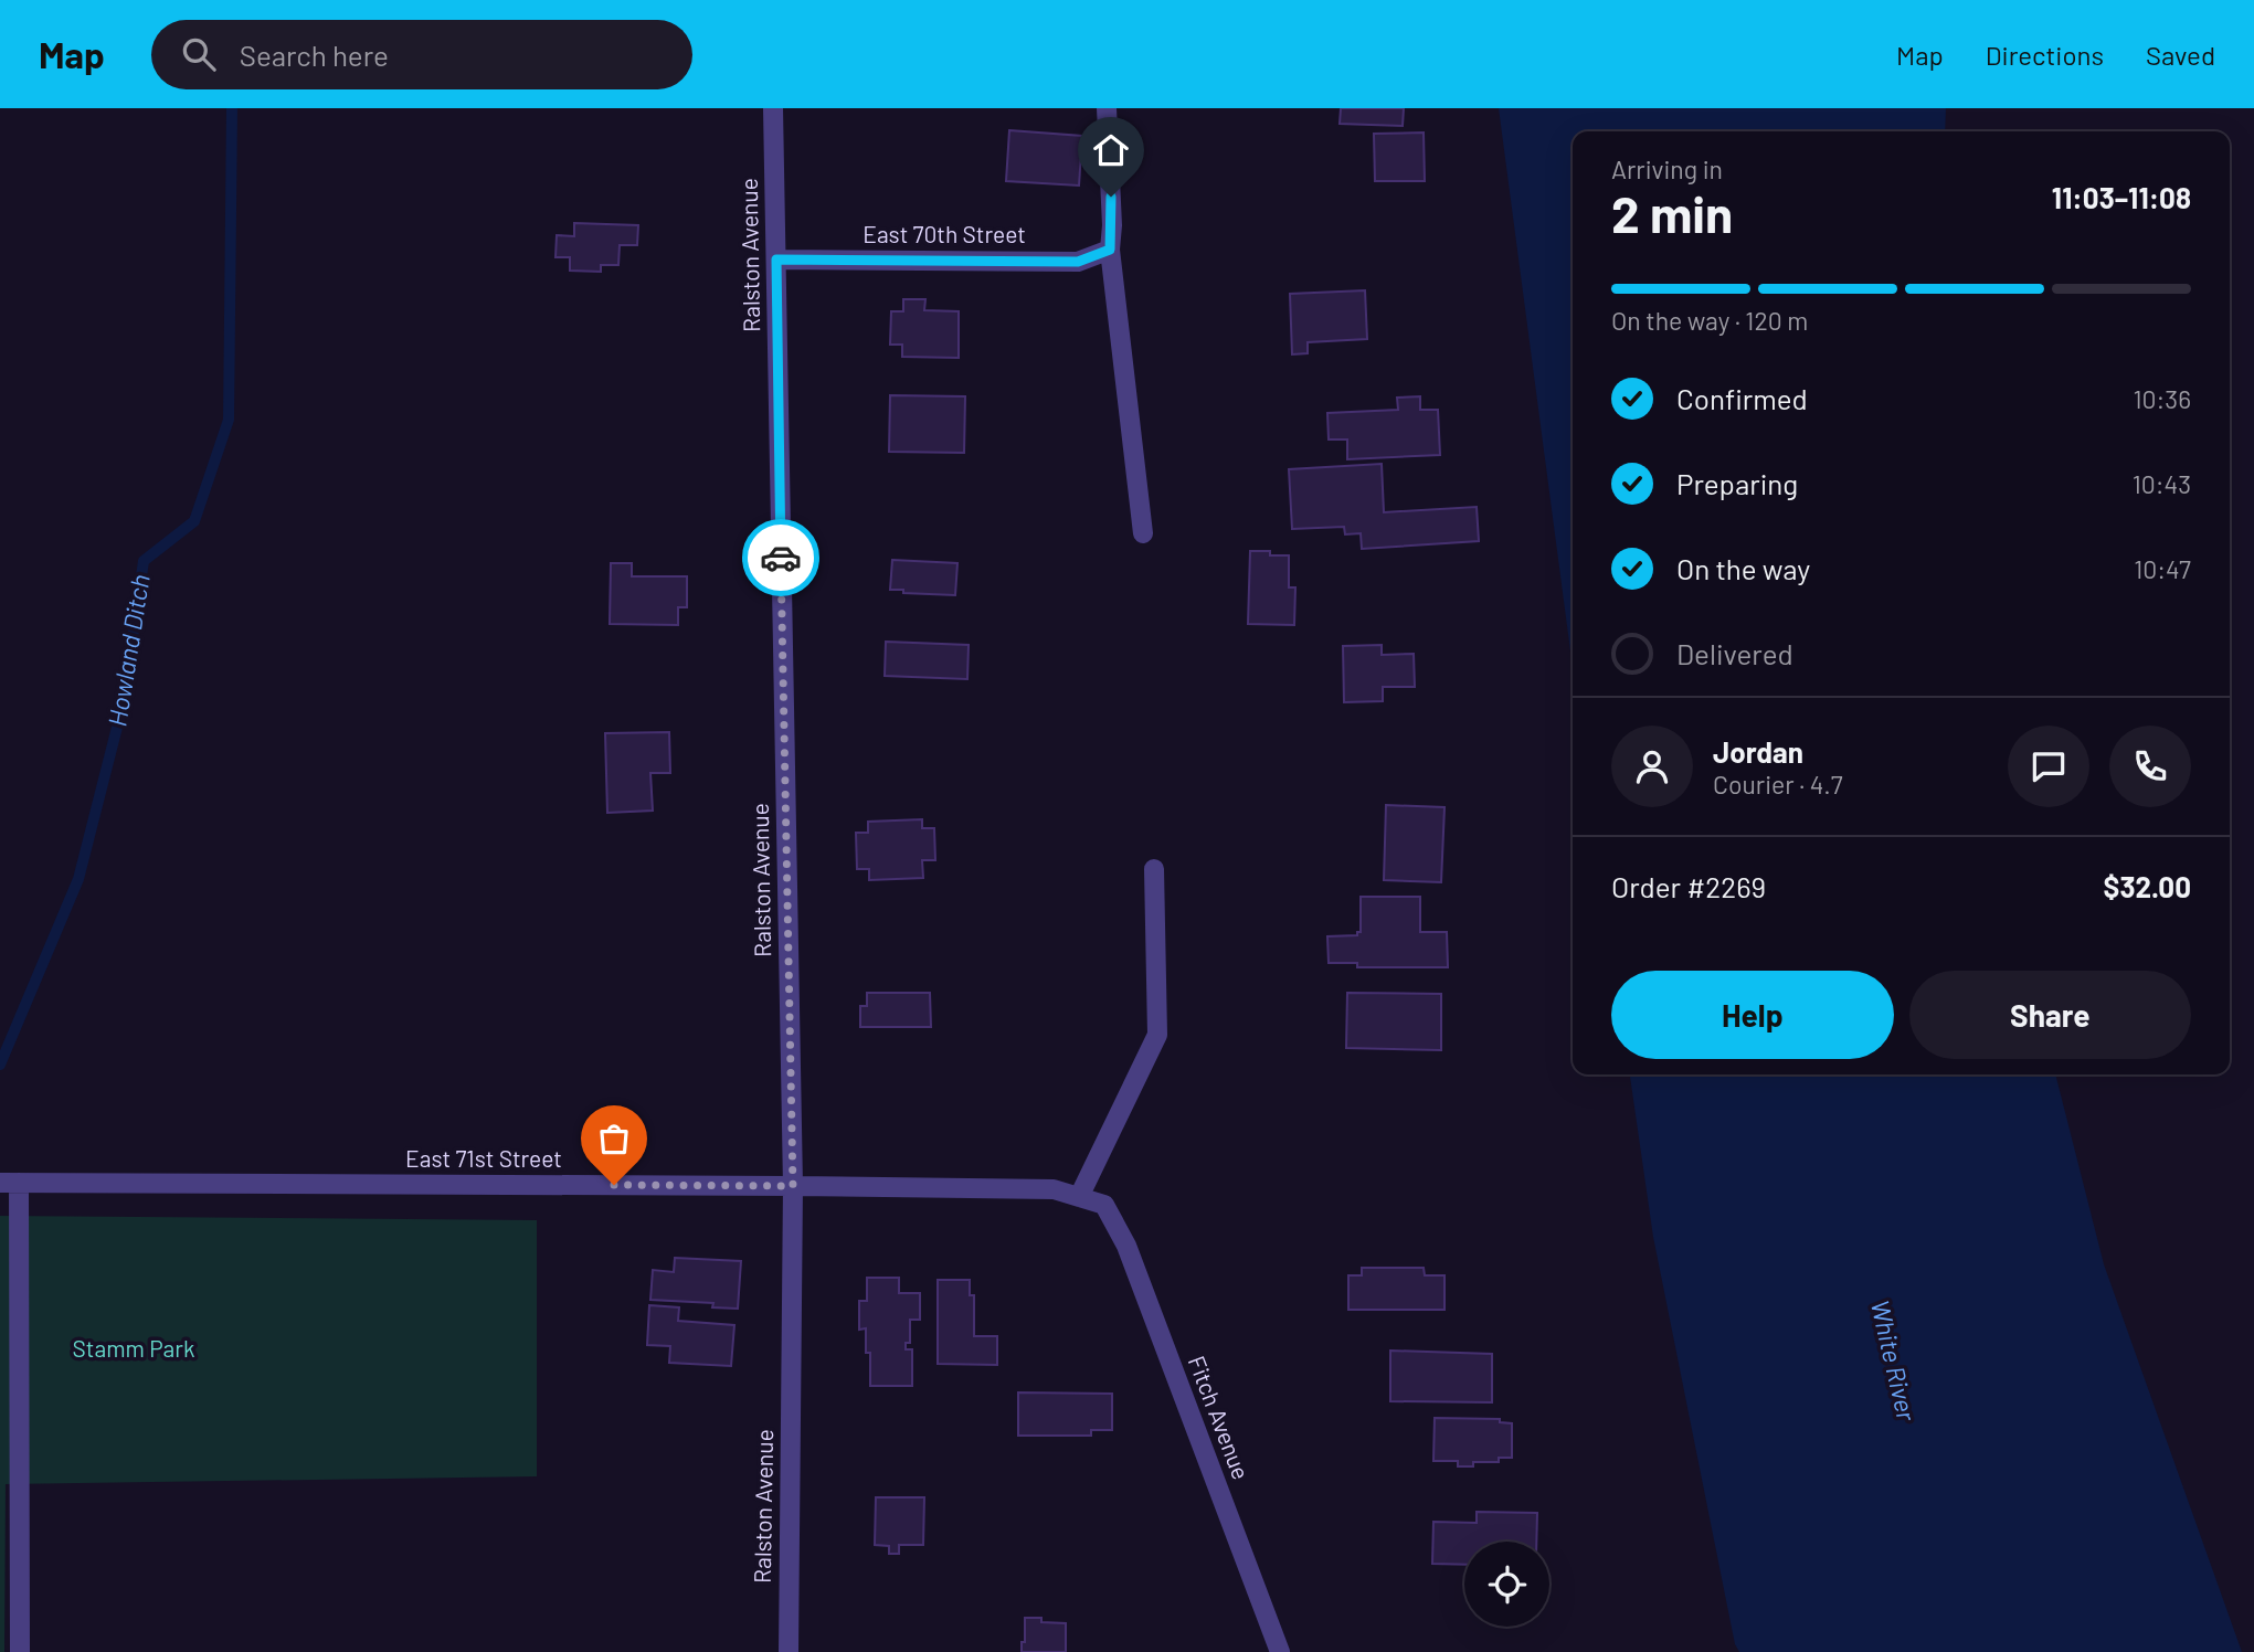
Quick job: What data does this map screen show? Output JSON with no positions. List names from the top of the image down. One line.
{"streets":{"street":["East 70th Street","Ralston Avenue","East 71st Street","Fitch Avenue"]},"crossings":[["East 70th Street","Ralston Avenue"],["Ralston Avenue","East 71st Street"],["East 71st Street","Fitch Avenue"]],"water":["Howland Ditch","White River"],"parks":["Stamm Park"],"page":{"header":"Map","search":"Search here","nav":["Map","Directions","Saved"],"heading":["2 min","Arriving in","11:03–11:08"],"panel":["Jordan","Courier · 4.7","Order #2269","$32.00"],"bar":"On the way · 120 m","list":[["Confirmed","10:36"],["Preparing","10:43"],["On the way","10:47"],"Delivered"],"buttons":["Help","Share"]}}
